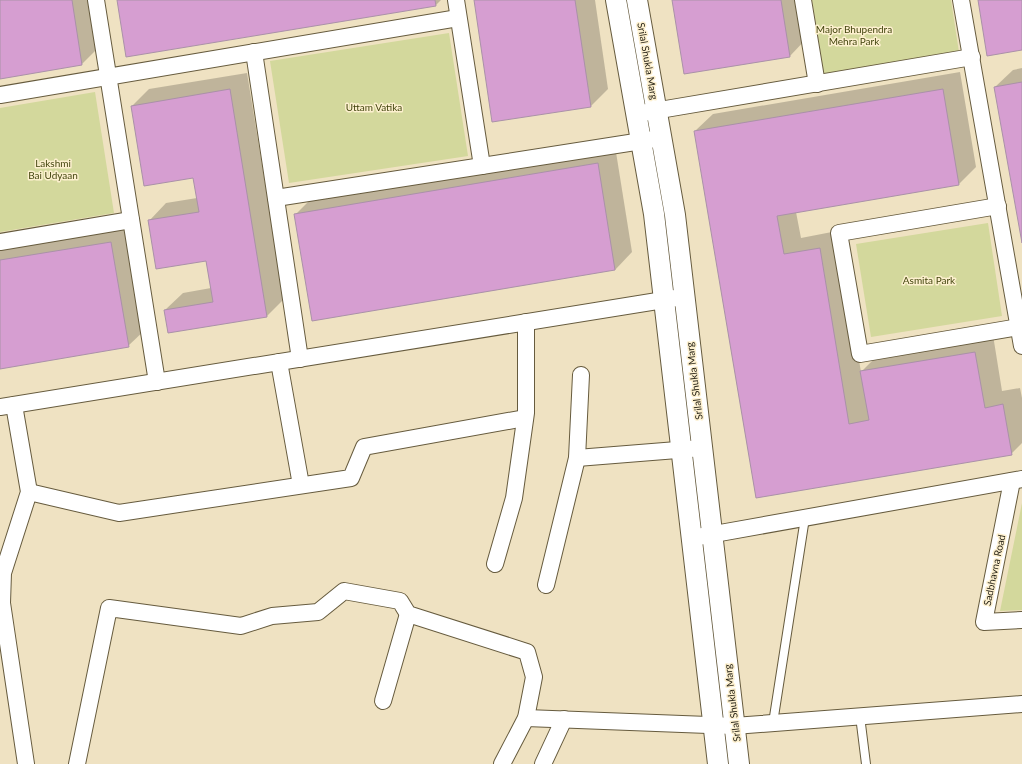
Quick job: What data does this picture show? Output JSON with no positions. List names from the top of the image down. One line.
{"streets":{"street":["Srilal Shukla Marg","Sadbhavna Road"]},"parks":["Major Bhupendra Mehra Park","Uttam Vatika","Lakshmi Bai Udyaan","Asmita Park"]}
